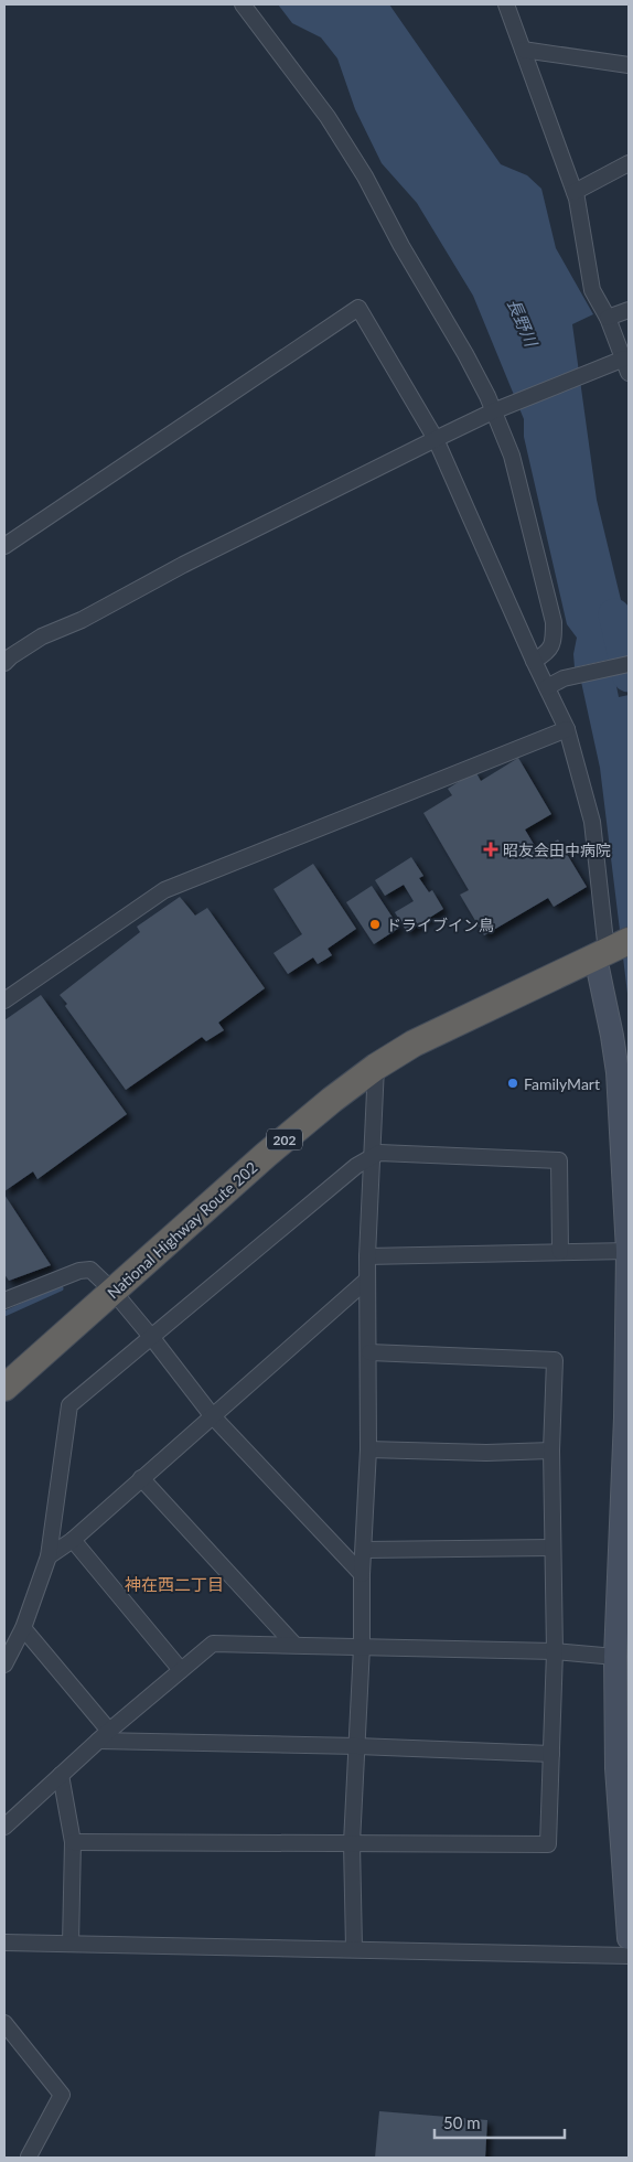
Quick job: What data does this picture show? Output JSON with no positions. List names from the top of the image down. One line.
{"streets":{"highway":["202","National Highway Route 202"]},"districts":["神在西二丁目"],"water":["長野川"],"places":{"health":["昭友会田中病院"],"other":["ドライブイン鳥","FamilyMart"]},"scale_bar":"50 m"}
